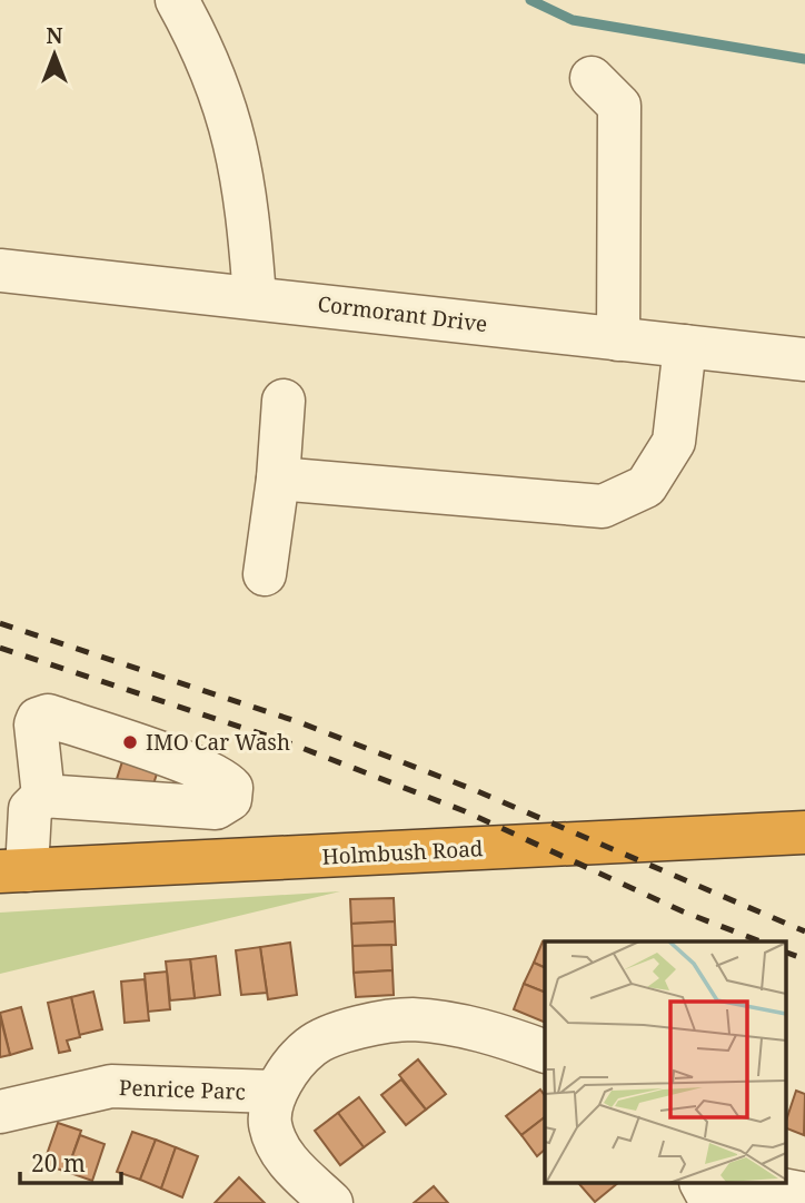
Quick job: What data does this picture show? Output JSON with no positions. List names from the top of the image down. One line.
{"streets":{"highway":["Holmbush Road"],"street":["Cormorant Drive","Penrice Parc"]},"places":["IMO Car Wash"],"scale_bar":"20 m","north":"top"}
